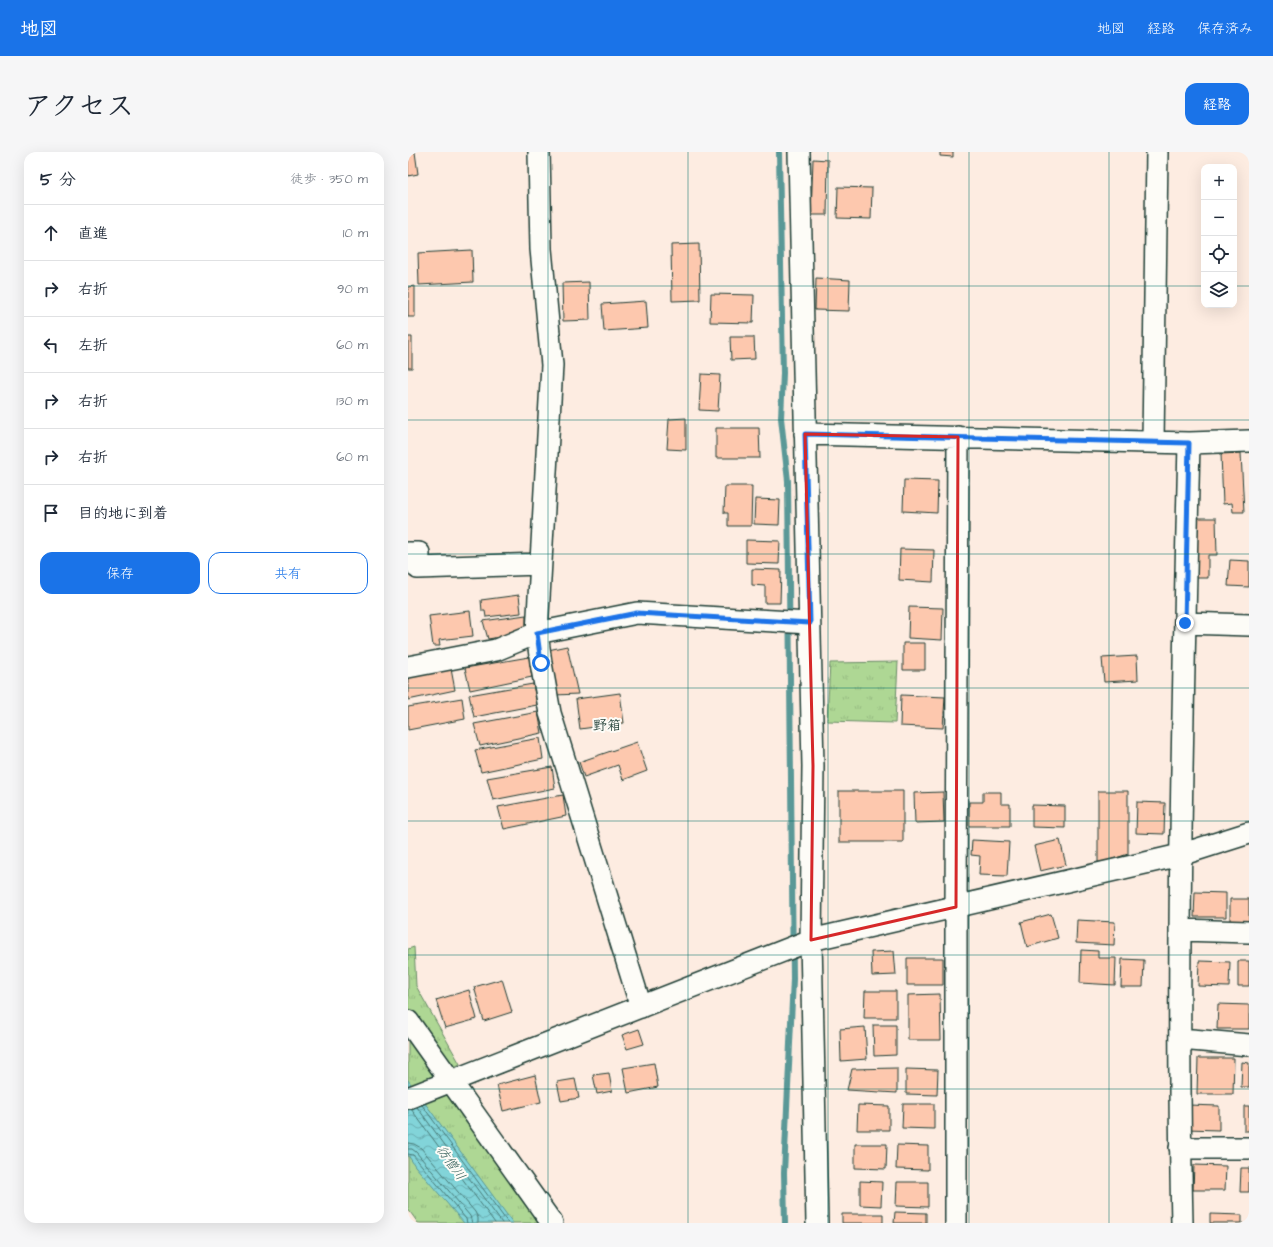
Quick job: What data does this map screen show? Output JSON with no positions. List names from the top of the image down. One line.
{"districts":["野箱"],"water":["彷僧川"],"page":{"header":"地図","nav":["地図","経路","保存済み"],"title":"アクセス","buttons":["経路",["保存","共有"]],"heading":["5 分","徒歩 · 350 m"],"map_buttons":["+","−"],"list":[["直進","10 m"],["右折","90 m"],["左折","60 m"],["右折","130 m"],["右折","60 m"],"目的地に到着"]}}
